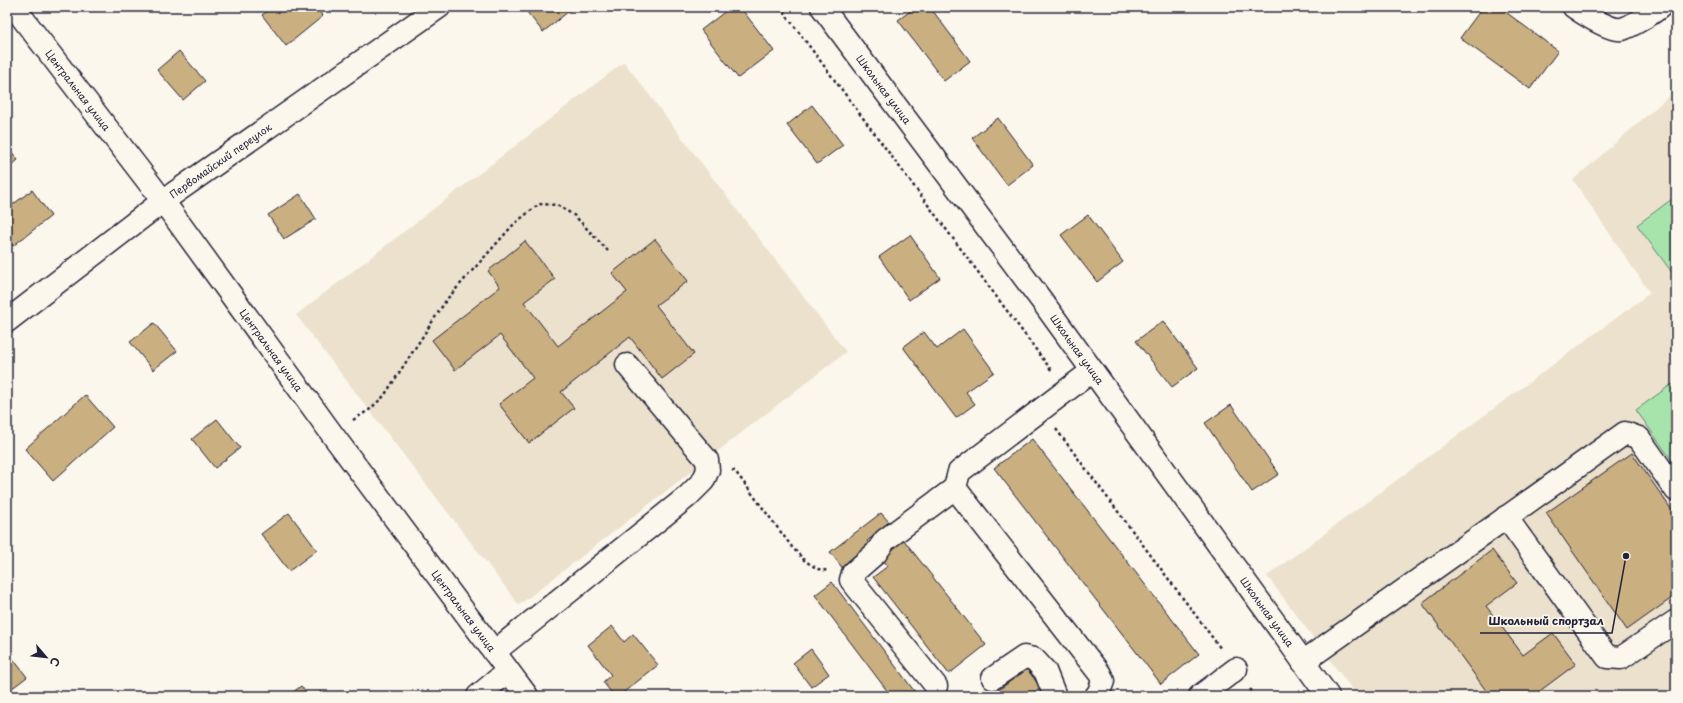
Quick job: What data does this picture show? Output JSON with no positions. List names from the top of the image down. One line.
{"streets":{"street":["Школьная улица","Центральная улица","Первомайский переулок"]},"crossings":[["Центральная улица","Первомайский переулок"]],"places":["Школьный спортзал"],"north":"bottom right"}
